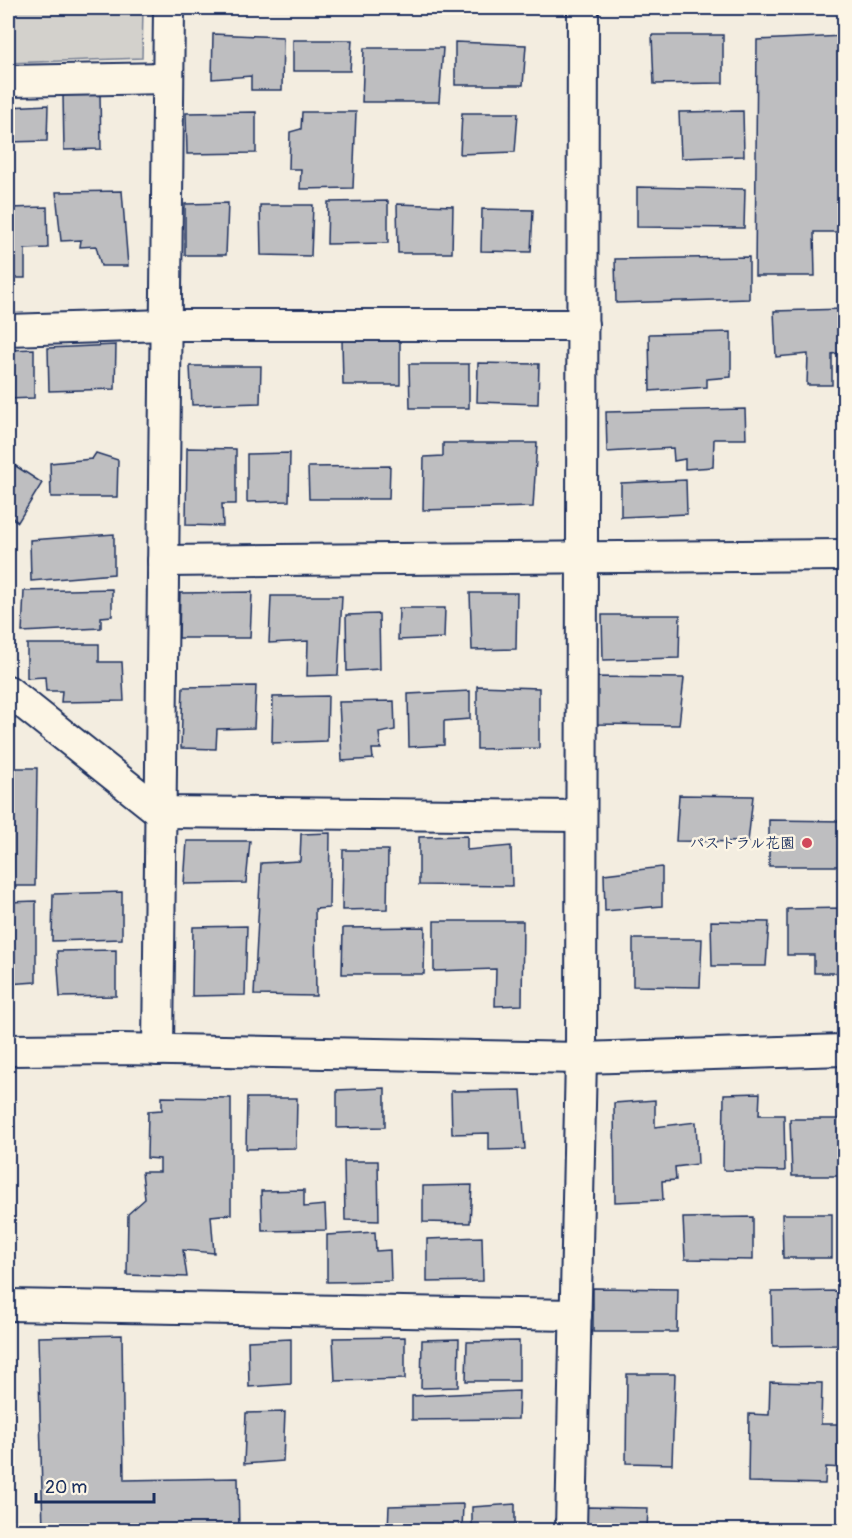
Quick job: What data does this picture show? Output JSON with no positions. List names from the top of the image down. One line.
{"places":["パストラル花園"],"scale_bar":"20 m"}
